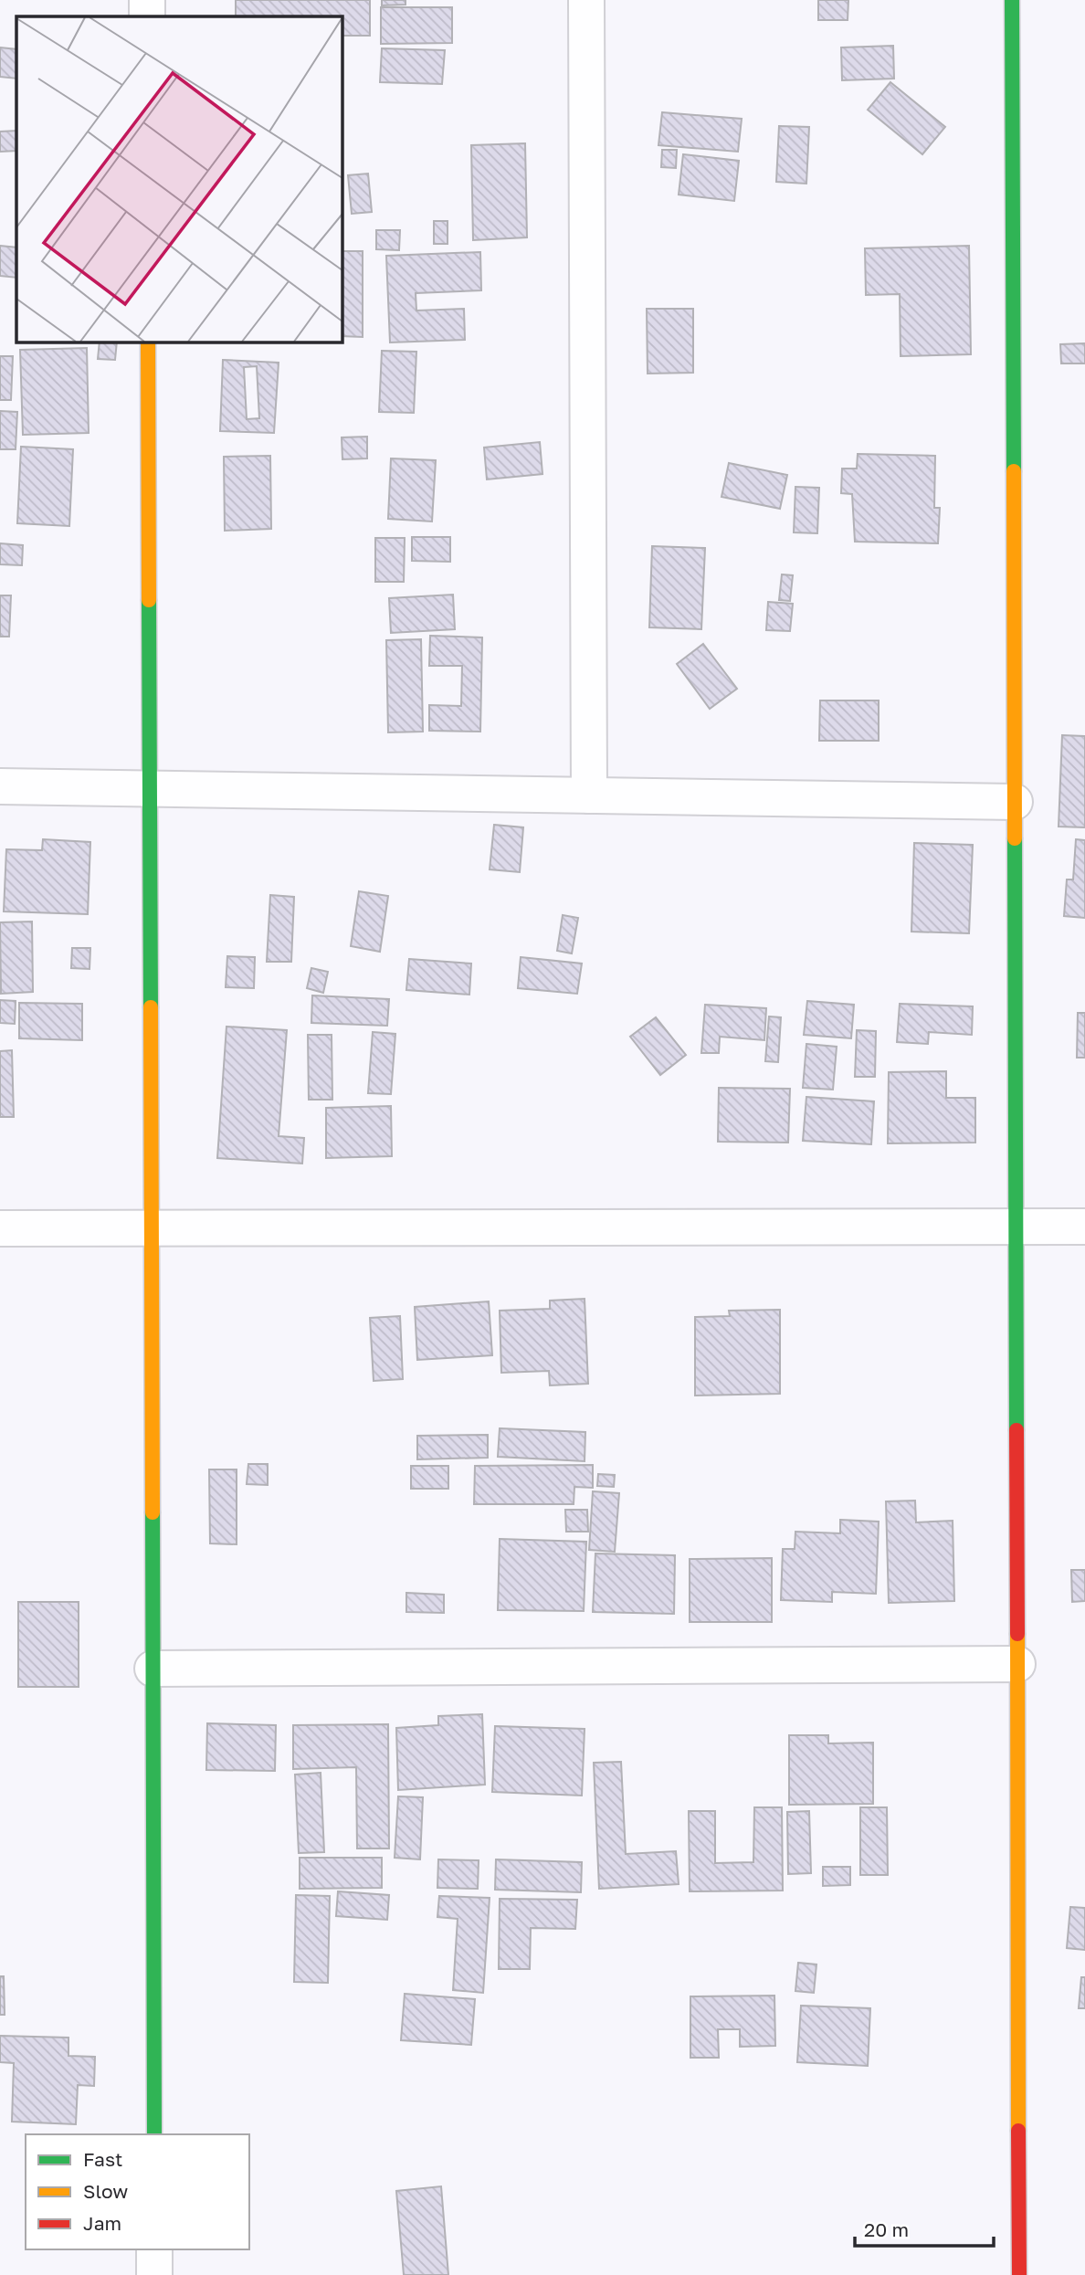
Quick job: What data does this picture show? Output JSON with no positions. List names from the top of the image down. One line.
{"legend":["Fast","Slow","Jam"],"scale_bar":"20 m"}
